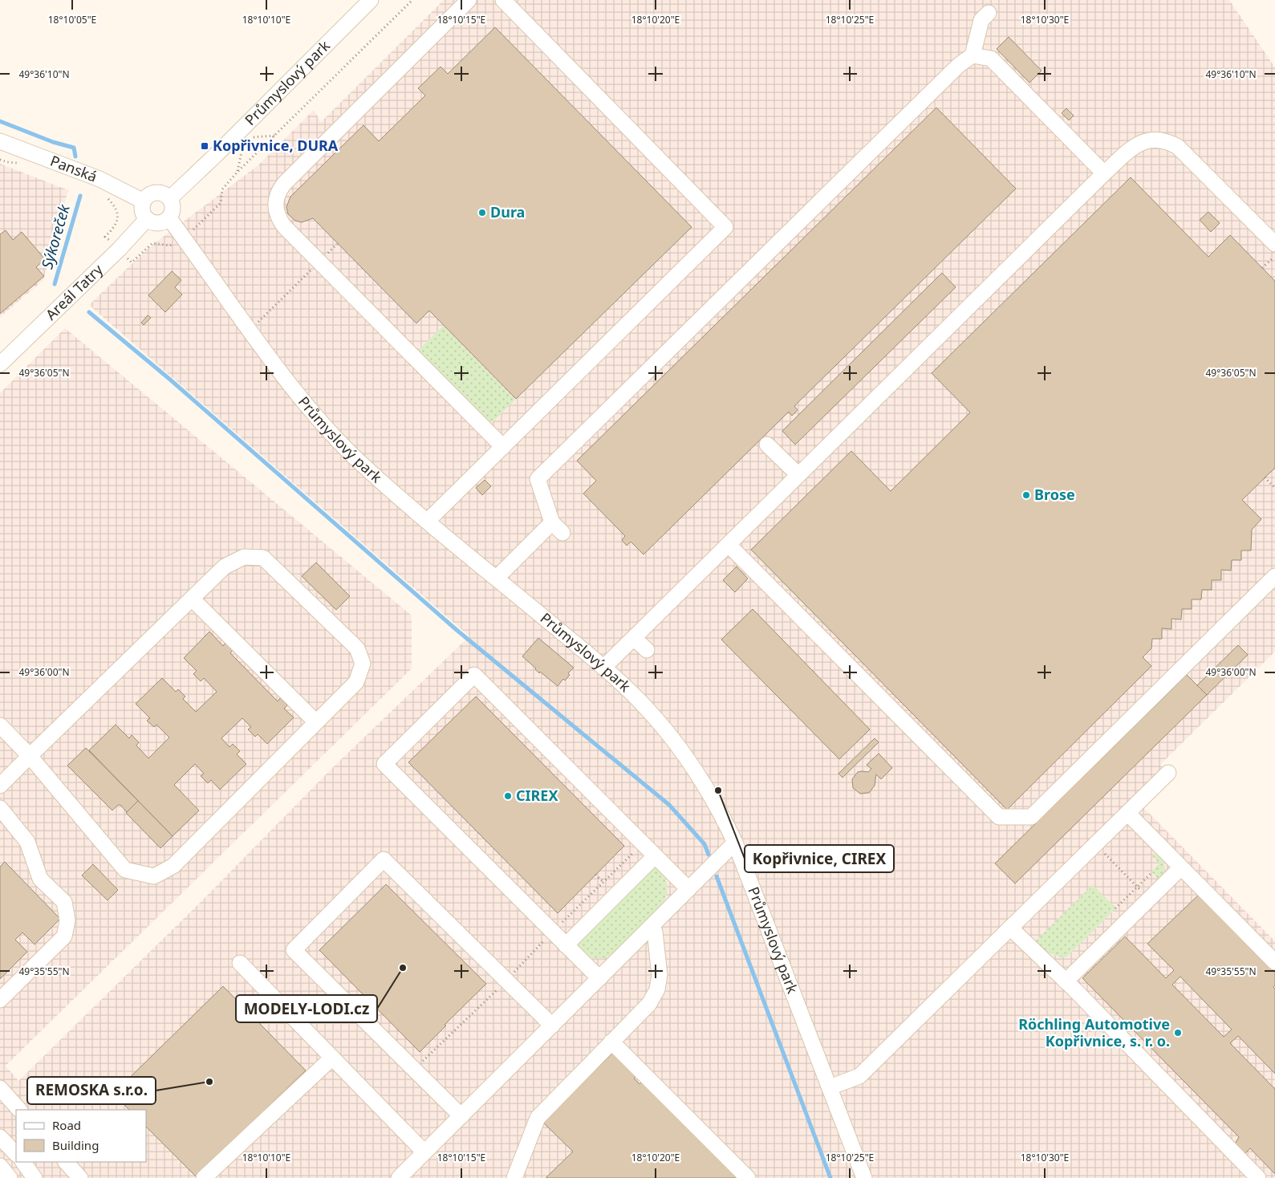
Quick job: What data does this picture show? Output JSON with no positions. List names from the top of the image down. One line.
{"streets":{"street":["Průmyslový park","Panská","Areál Tatry"]},"crossings":[["Průmyslový park","Panská"],["Průmyslový park","Areál Tatry"],["Panská","Areál Tatry"]],"water":["Sýkoreček"],"places":{"transit":["Kopřivnice, DURA"],"other":["Dura","Brose","Kopřivnice, CIREX","CIREX","MODELY-LODI.cz","Röchling Automotive Kopřivnice, s. r. o.","REMOSKA s.r.o."]},"legend":["Road","Building"],"coordinates":["18°10'05\"E","18°10'10\"E","18°10'15\"E","18°10'20\"E","18°10'25\"E","18°10'30\"E","49°36'10\"N","49°36'05\"N","49°36'00\"N","49°35'55\"N"]}
